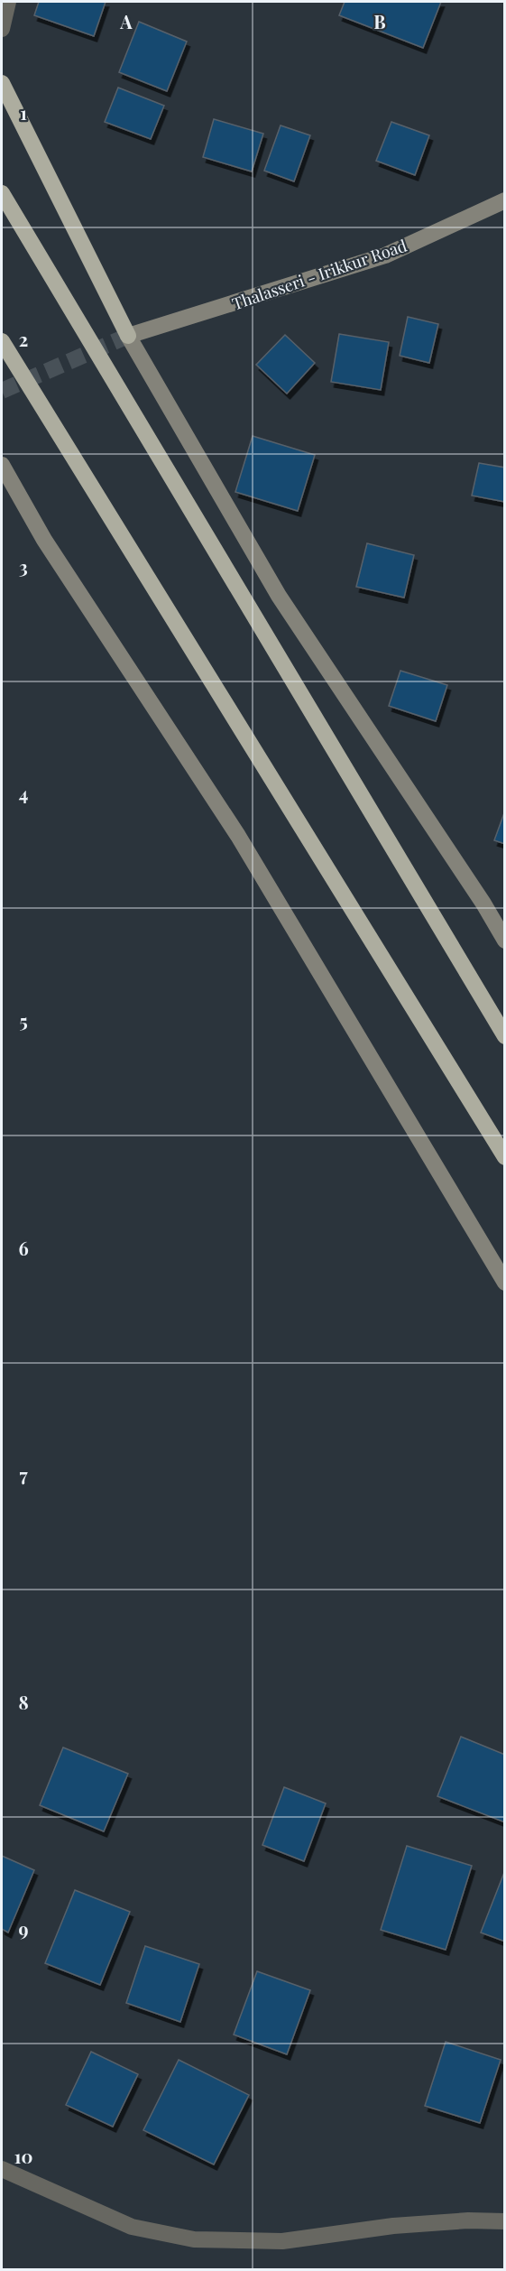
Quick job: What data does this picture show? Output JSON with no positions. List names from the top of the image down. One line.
{"streets":{"street":["Thalasseri - Irikkur Road"]},"grid":{"columns":["A","B"],"rows":["1","2","3","4","5","6","7","8","9","10"]}}
